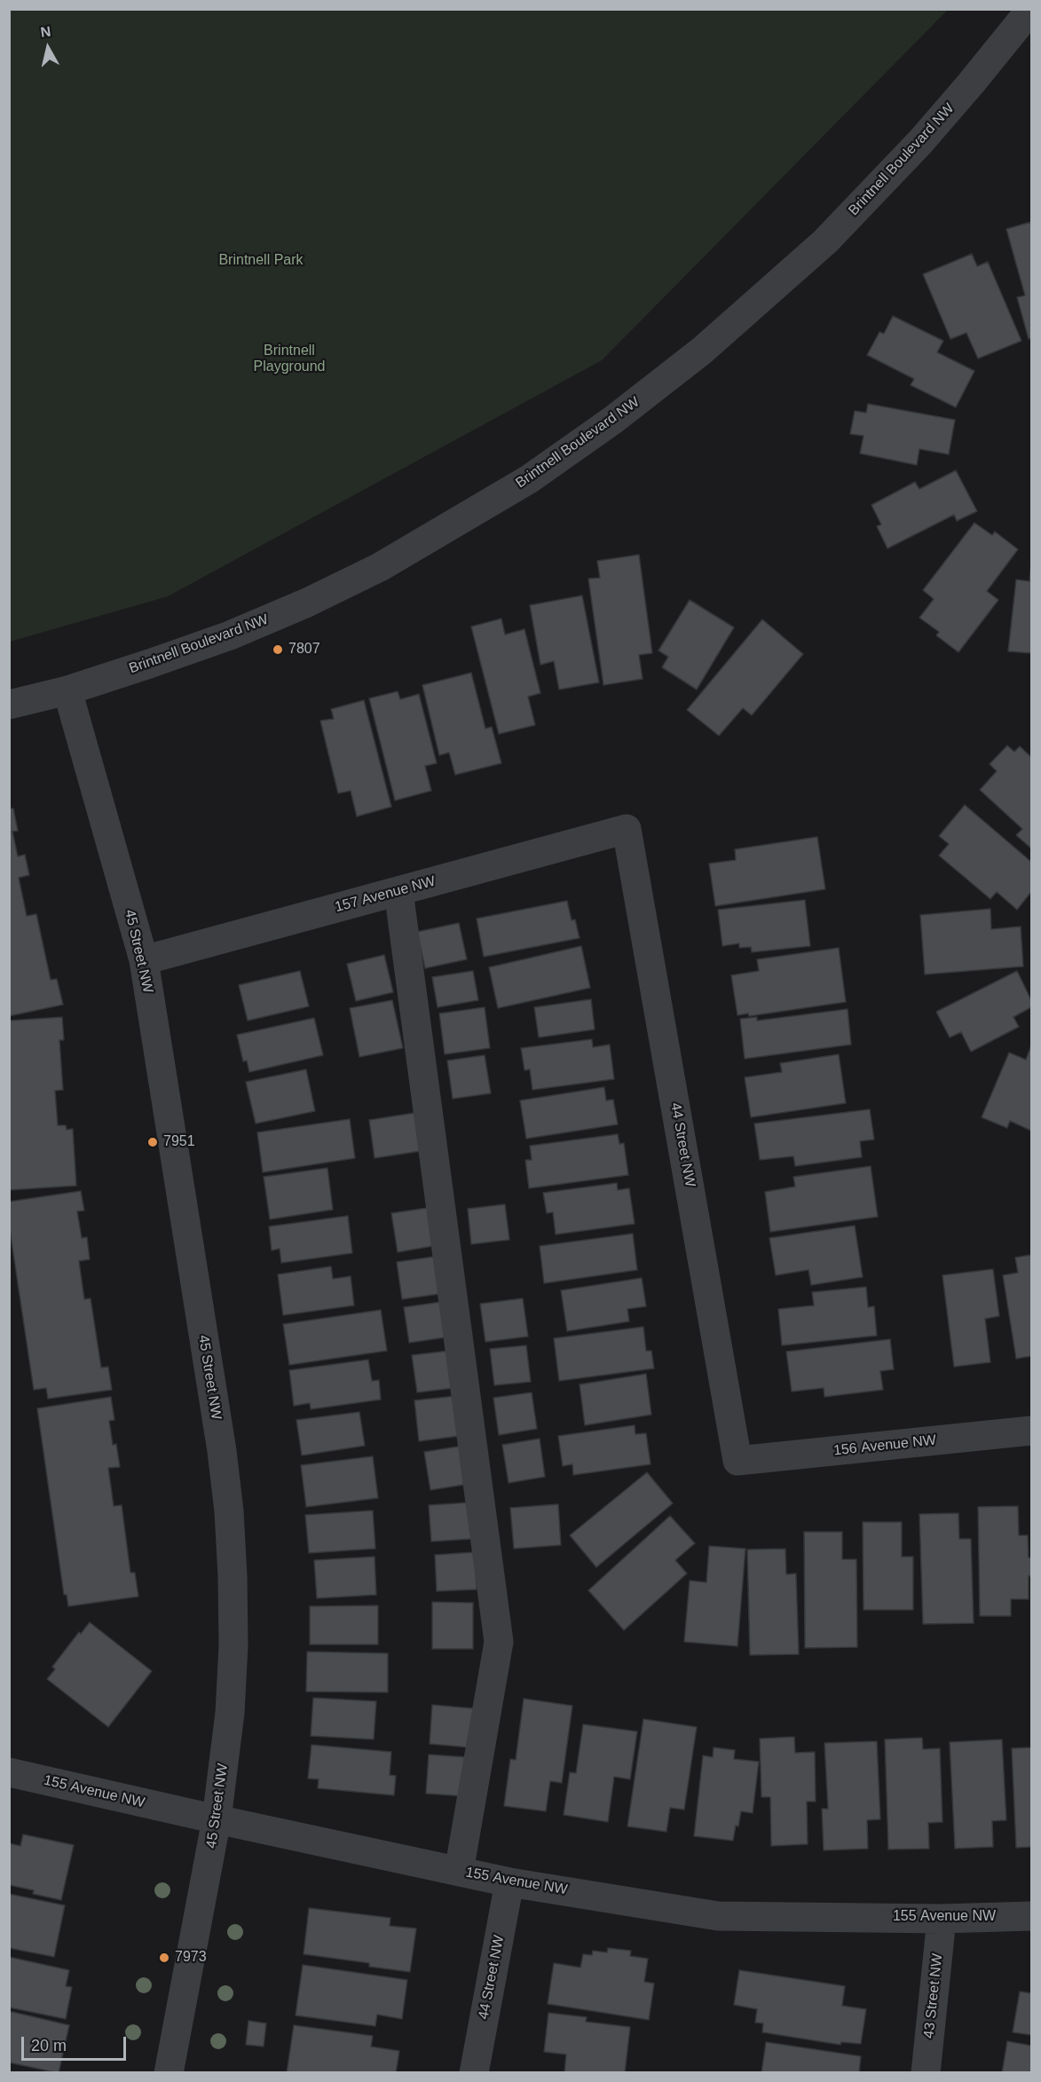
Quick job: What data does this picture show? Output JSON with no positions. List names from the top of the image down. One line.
{"streets":{"street":["Brintnell Boulevard NW","157 Avenue NW","45 Street NW","44 Street NW","156 Avenue NW","155 Avenue NW","43 Street NW"]},"crossings":[["Brintnell Boulevard NW","45 Street NW"],["157 Avenue NW","45 Street NW"],["157 Avenue NW","44 Street NW"],["45 Street NW","155 Avenue NW"],["44 Street NW","156 Avenue NW"],["44 Street NW","155 Avenue NW"],["155 Avenue NW","43 Street NW"]],"parks":["Brintnell Park","Brintnell Playground"],"places":["7807","7951","7973"],"scale_bar":"20 m","north":"top"}
